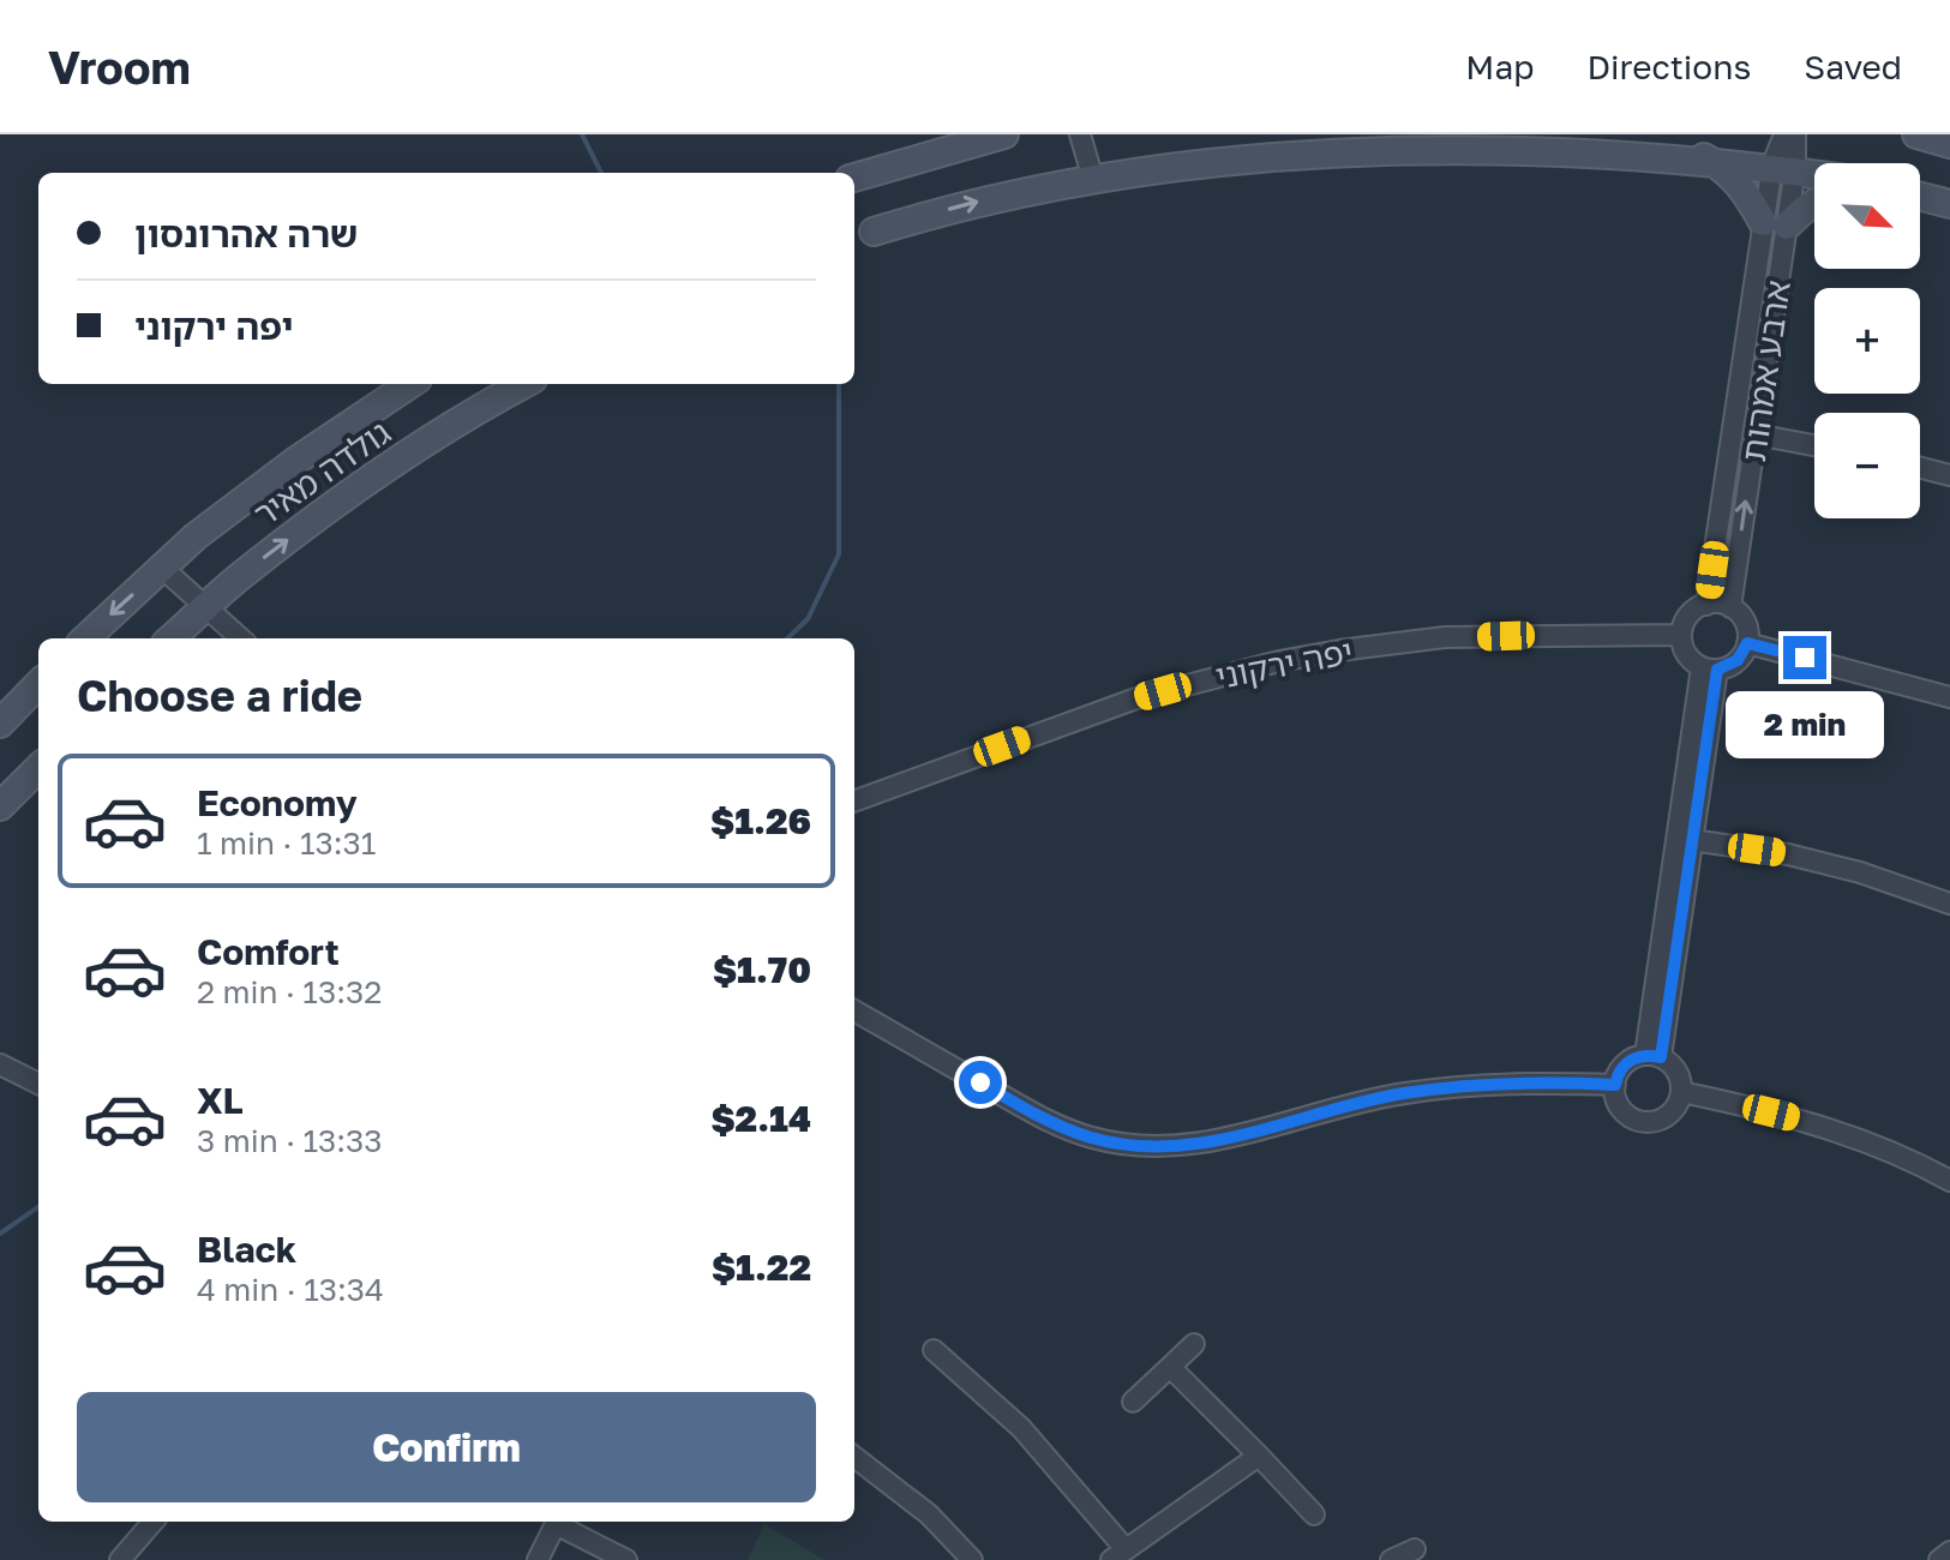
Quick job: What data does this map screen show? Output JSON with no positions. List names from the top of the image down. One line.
{"streets":{"main road":["גולדה מאיר"],"street":["ארבע אמהות","יפה ירקוני"]},"crossings":[["ארבע אמהות","יפה ירקוני"]],"north":"bottom right","page":{"header":"Vroom","nav":["Map","Directions","Saved"],"map_buttons":["+","−"],"banner":["שרה אהרונסון","יפה ירקוני"],"heading":"Choose a ride","bubble":"2 min","list":[{"name":"Economy","note":"1 min · 13:31","value":"$1.26"},{"name":"Comfort","note":"2 min · 13:32","value":"$1.70"},{"name":"XL","note":"3 min · 13:33","value":"$2.14"},{"name":"Black","note":"4 min · 13:34","value":"$1.22"}],"buttons":"Confirm"}}
